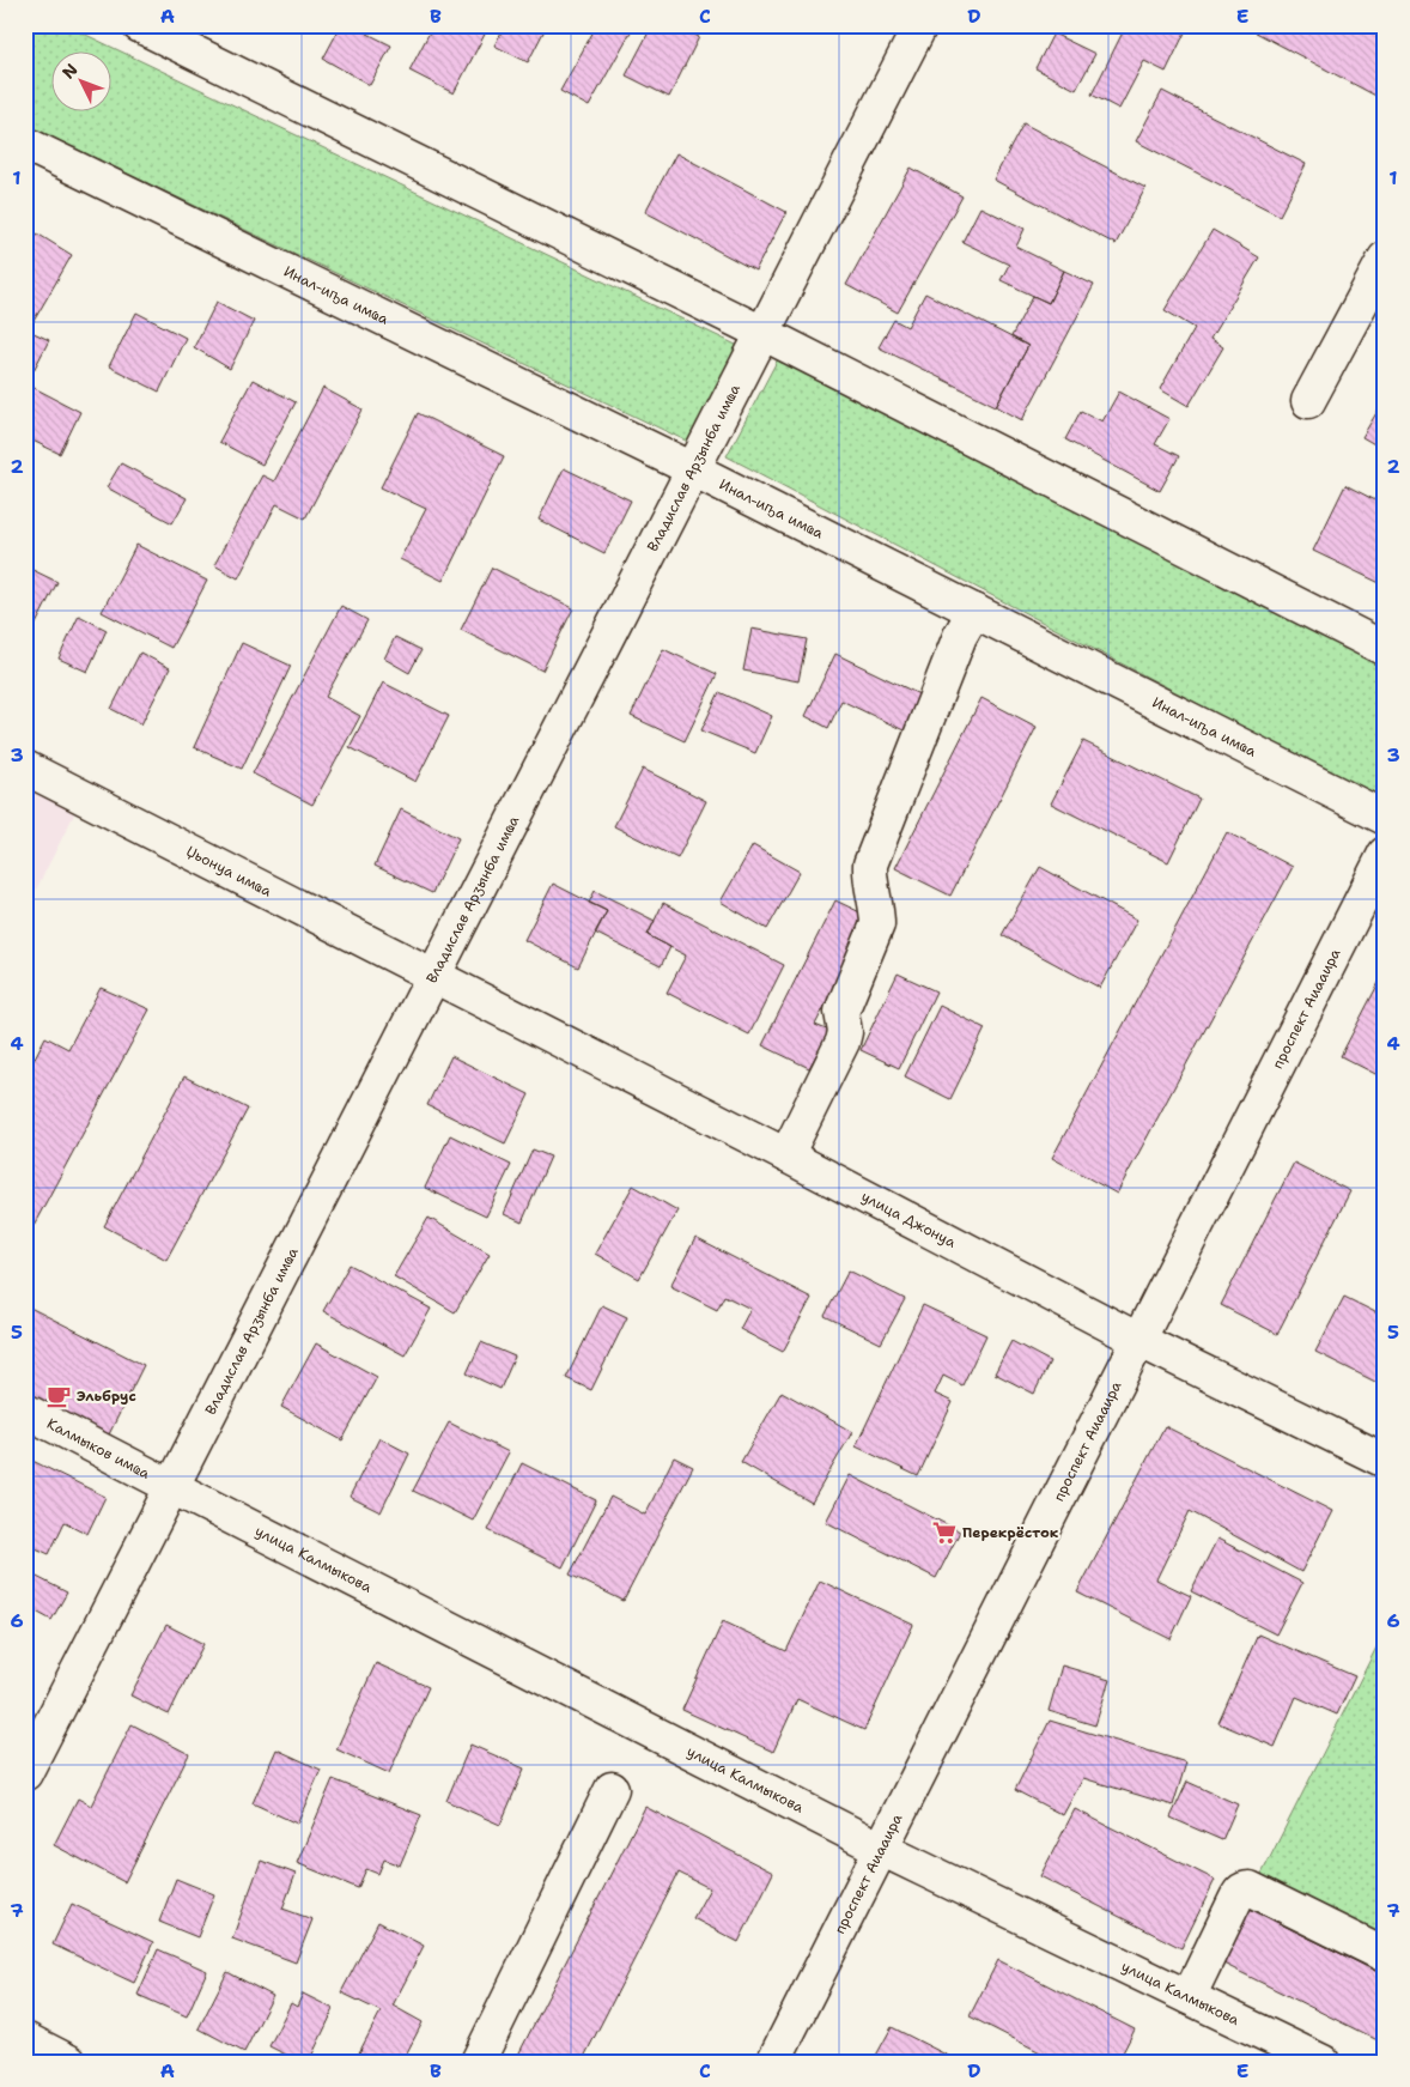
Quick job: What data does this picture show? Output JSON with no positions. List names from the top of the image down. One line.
{"streets":{"street":["Инал-иҧа имҩа","Владислав Арӡынба имҩа","Џьонуа имҩа","проспект Аиааира","улица Джонуа","Калмыков имҩа","улица Калмыкова"]},"crossings":[["Инал-иҧа имҩа","Владислав Арӡынба имҩа"],["Владислав Арӡынба имҩа","Џьонуа имҩа"],["Владислав Арӡынба имҩа","улица Джонуа"],["Владислав Арӡынба имҩа","Калмыков имҩа"],["Владислав Арӡынба имҩа","улица Калмыкова"],["Џьонуа имҩа","улица Джонуа"],["проспект Аиааира","улица Джонуа"],["проспект Аиааира","улица Калмыкова"],["Калмыков имҩа","улица Калмыкова"]],"places":{"cafe":["Эльбрус"],"supermarket":["Перекрёсток"]},"north":"top left","grid":{"columns":["A","B","C","D","E"],"rows":["1","2","3","4","5","6","7"]}}
